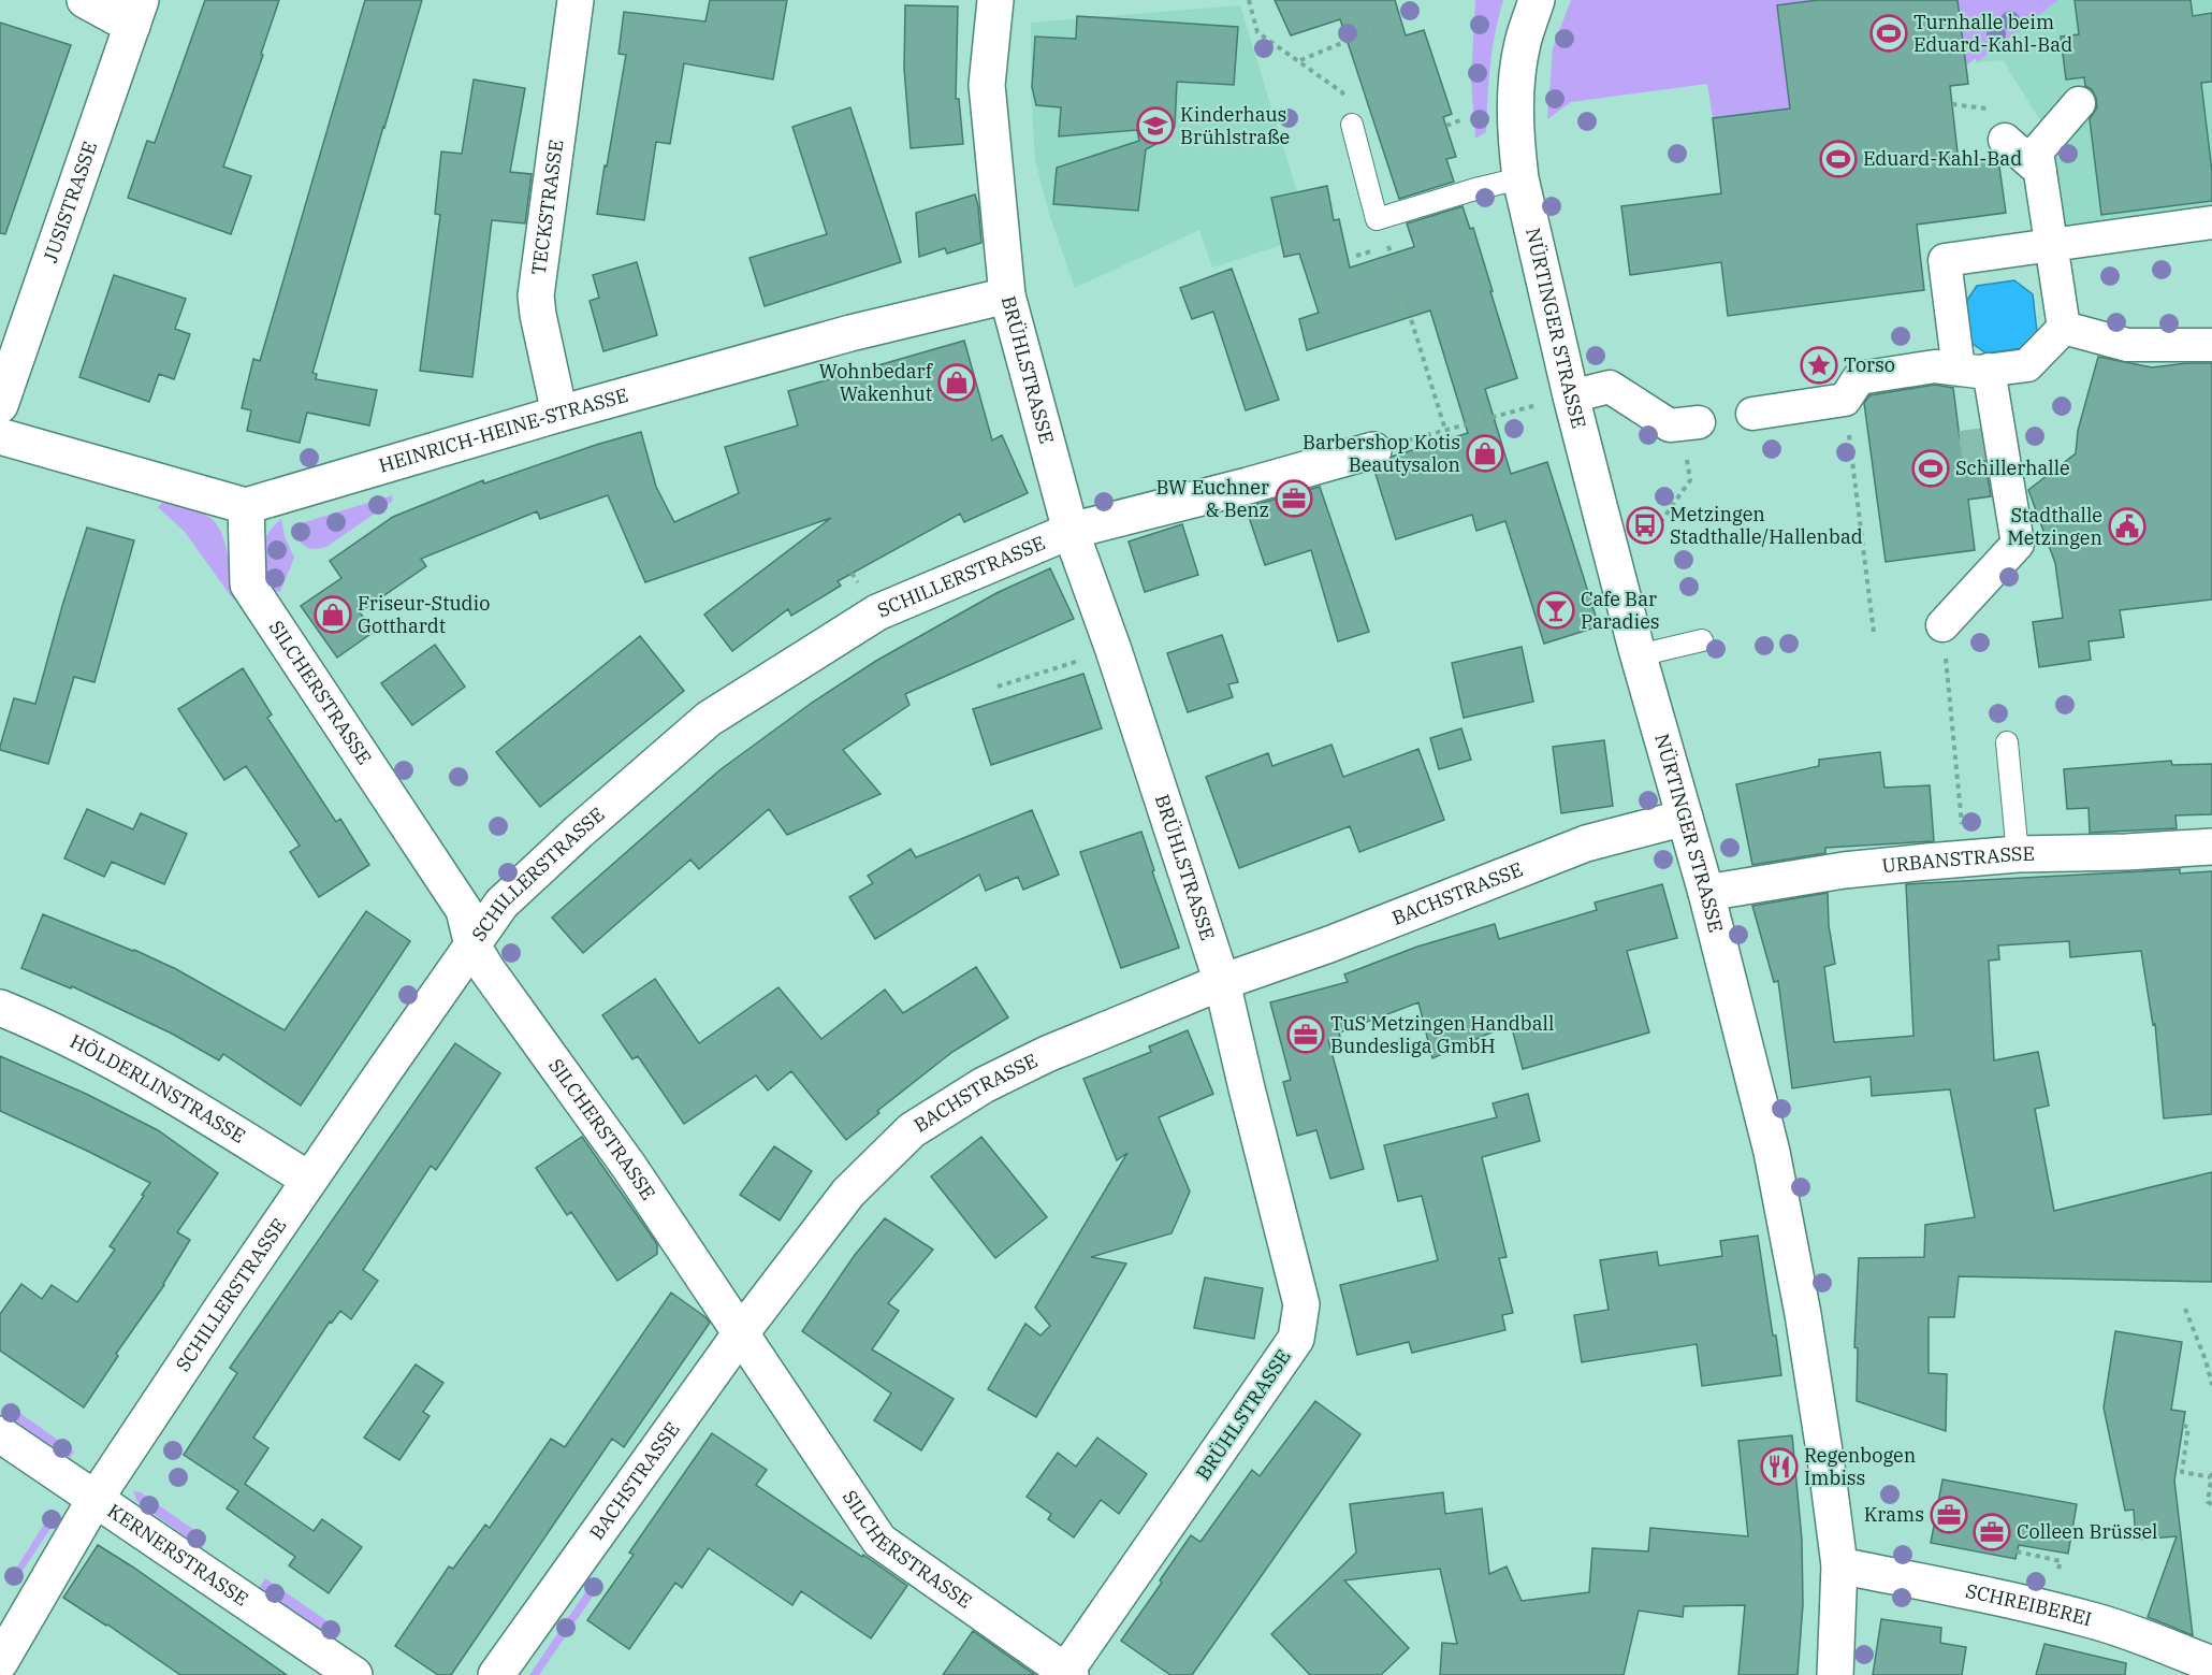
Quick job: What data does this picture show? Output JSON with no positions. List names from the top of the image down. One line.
{"streets":{"street":["JUSISTRASSE","TECKSTRASSE","NÜRTINGER STRASSE","BRÜHLSTRASSE","HEINRICH-HEINE-STRASSE","SCHILLERSTRASSE","SILCHERSTRASSE","URBANSTRASSE","BACHSTRASSE","HÖLDERLINSTRASSE","KERNERSTRASSE","SCHREIBEREI"]},"crossings":[["TECKSTRASSE","HEINRICH-HEINE-STRASSE"],["NÜRTINGER STRASSE","URBANSTRASSE"],["NÜRTINGER STRASSE","BACHSTRASSE"],["NÜRTINGER STRASSE","SCHREIBEREI"],["BRÜHLSTRASSE","HEINRICH-HEINE-STRASSE"],["BRÜHLSTRASSE","SCHILLERSTRASSE"],["BRÜHLSTRASSE","SILCHERSTRASSE"],["BRÜHLSTRASSE","BACHSTRASSE"],["HEINRICH-HEINE-STRASSE","SILCHERSTRASSE"],["SCHILLERSTRASSE","SILCHERSTRASSE"],["SCHILLERSTRASSE","HÖLDERLINSTRASSE"],["SCHILLERSTRASSE","KERNERSTRASSE"],["SILCHERSTRASSE","BACHSTRASSE"]],"places":{"sports":["Turnhalle beim Eduard-Kahl-Bad","Eduard-Kahl-Bad","Schillerhalle"],"school or university":["Kinderhaus Brühlstraße"],"place":["Torso"],"shop":["Wohnbedarf Wakenhut","Barbershop Kotis Beautysalon","Friseur-Studio Gotthardt"],"office":["BW Euchner & Benz","TuS Metzingen Handball Bundesliga GmbH","Krams","Colleen Brüssel"],"bus stop":["Metzingen Stadthalle/Hallenbad"],"public building":["Stadthalle Metzingen"],"bar":["Cafe Bar Paradies"],"restaurant":["Regenbogen Imbiss"]}}
